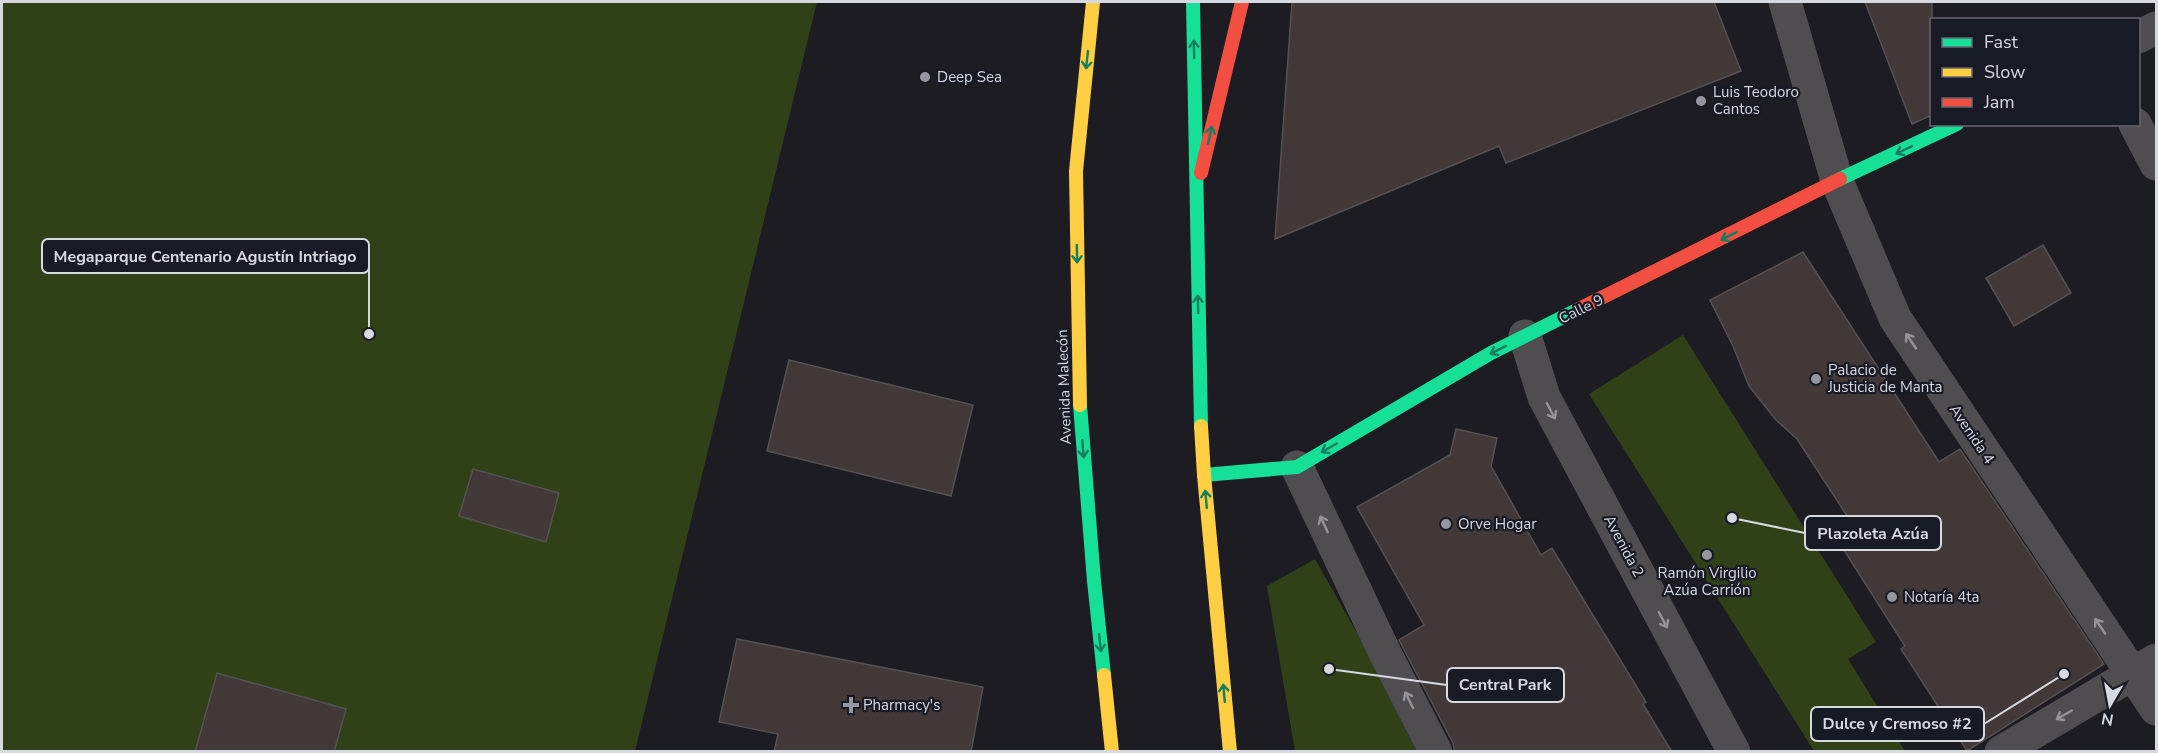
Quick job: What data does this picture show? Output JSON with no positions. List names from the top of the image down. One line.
{"streets":{"main road":["Calle 9","Avenida Malecón"],"street":["Avenida 4","Avenida 2"]},"crossings":[["Calle 9","Avenida 4"],["Calle 9","Avenida 2"]],"one_way":["Calle 9","Avenida 4"],"places":{"other":["Deep Sea","Luis Teodoro Cantos","Megaparque Centenario Agustín Intriago","Palacio de Justicia de Manta","Plazoleta Azúa","Orve Hogar","Ramón Virgilio Azúa Carrión","Notaría 4ta","Central Park","Dulce y Cremoso #2"],"health":["Pharmacy's"]},"legend":["Fast","Slow","Jam"],"north":"bottom"}
